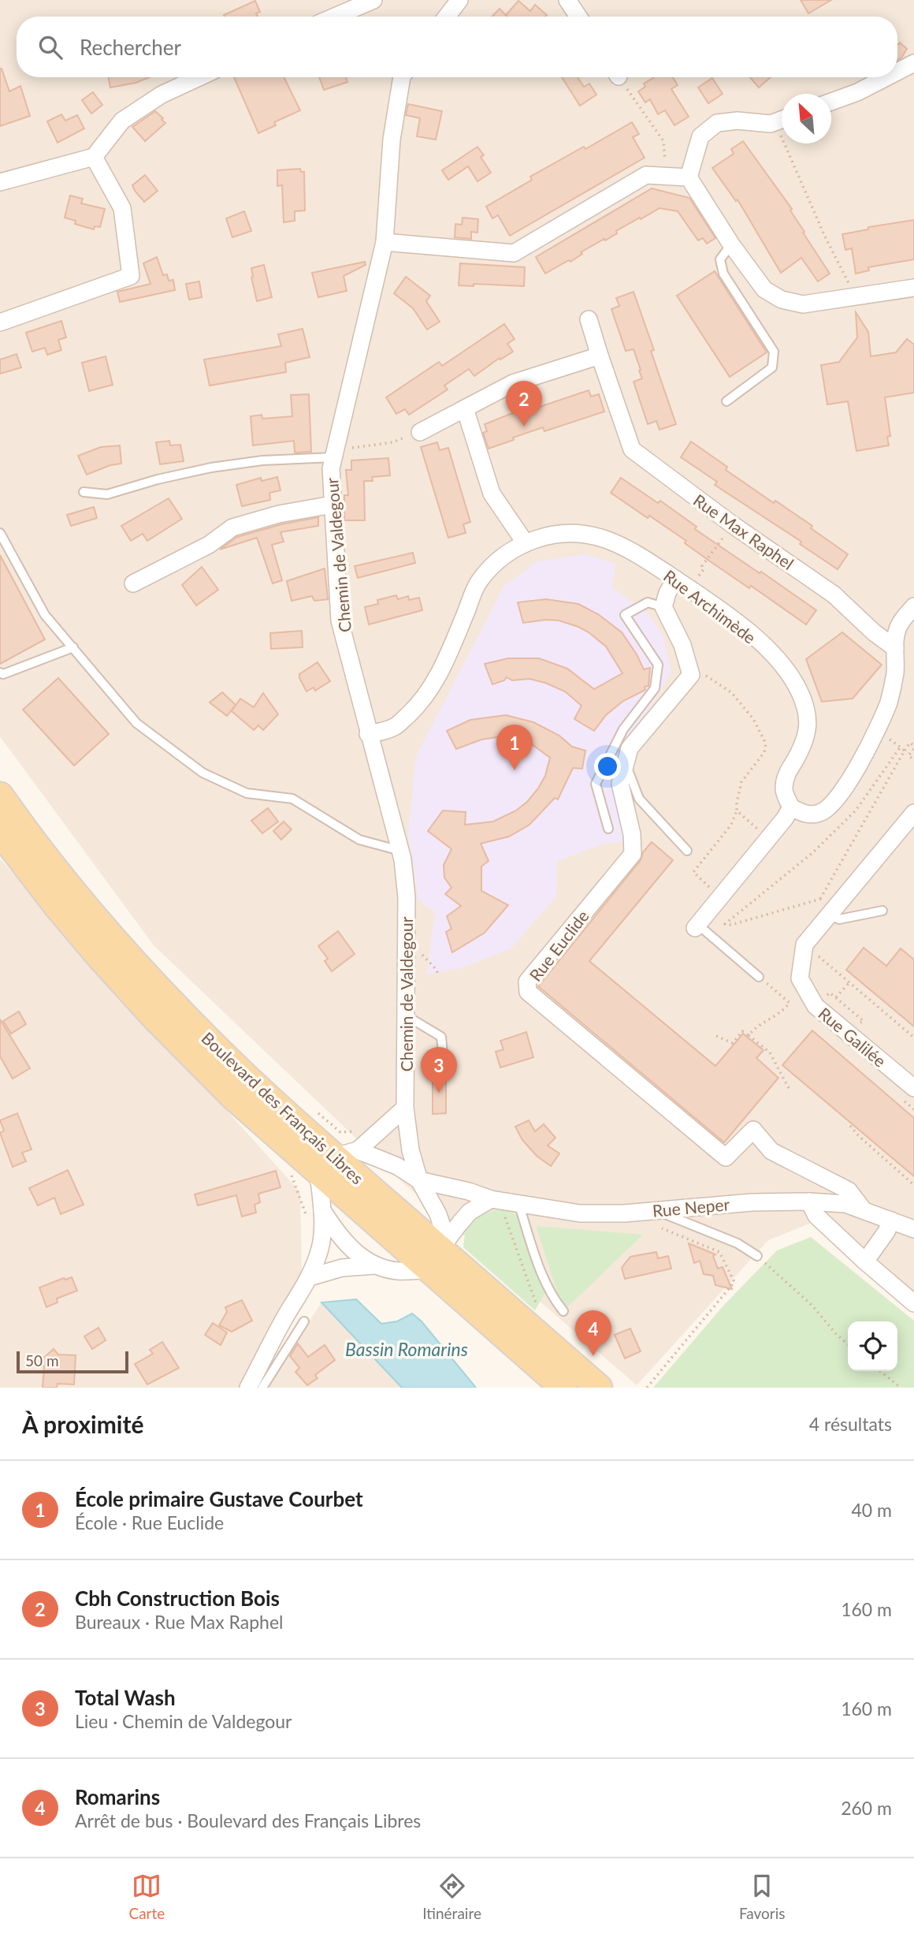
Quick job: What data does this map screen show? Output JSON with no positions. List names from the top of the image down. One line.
{"streets":{"main road":["Boulevard des Français Libres"],"street":["Rue Max Raphel","Chemin de Valdegour","Rue Archimède","Rue Euclide","Rue Galilée","Rue Neper"]},"crossings":[["Chemin de Valdegour","Rue Archimède"],["Chemin de Valdegour","Boulevard des Français Libres"],["Chemin de Valdegour","Rue Neper"]],"water":["Bassin Romarins"],"scale_bar":"50 m","north":"top left","page":{"search":"Rechercher","pins":["2","1","3","4"],"scale":"50 m","heading":["À proximité","4 résultats"],"list":[{"mark":"1","name":"École primaire Gustave Courbet","note":"École · Rue Euclide","value":"40 m"},{"mark":"2","name":"Cbh Construction Bois","note":"Bureaux · Rue Max Raphel","value":"160 m"},{"mark":"3","name":"Total Wash","note":"Lieu · Chemin de Valdegour","value":"160 m"},{"mark":"4","name":"Romarins","note":"Arrêt de bus · Boulevard des Français Libres","value":"260 m"}],"nav":["Carte","Itinéraire","Favoris"]}}
